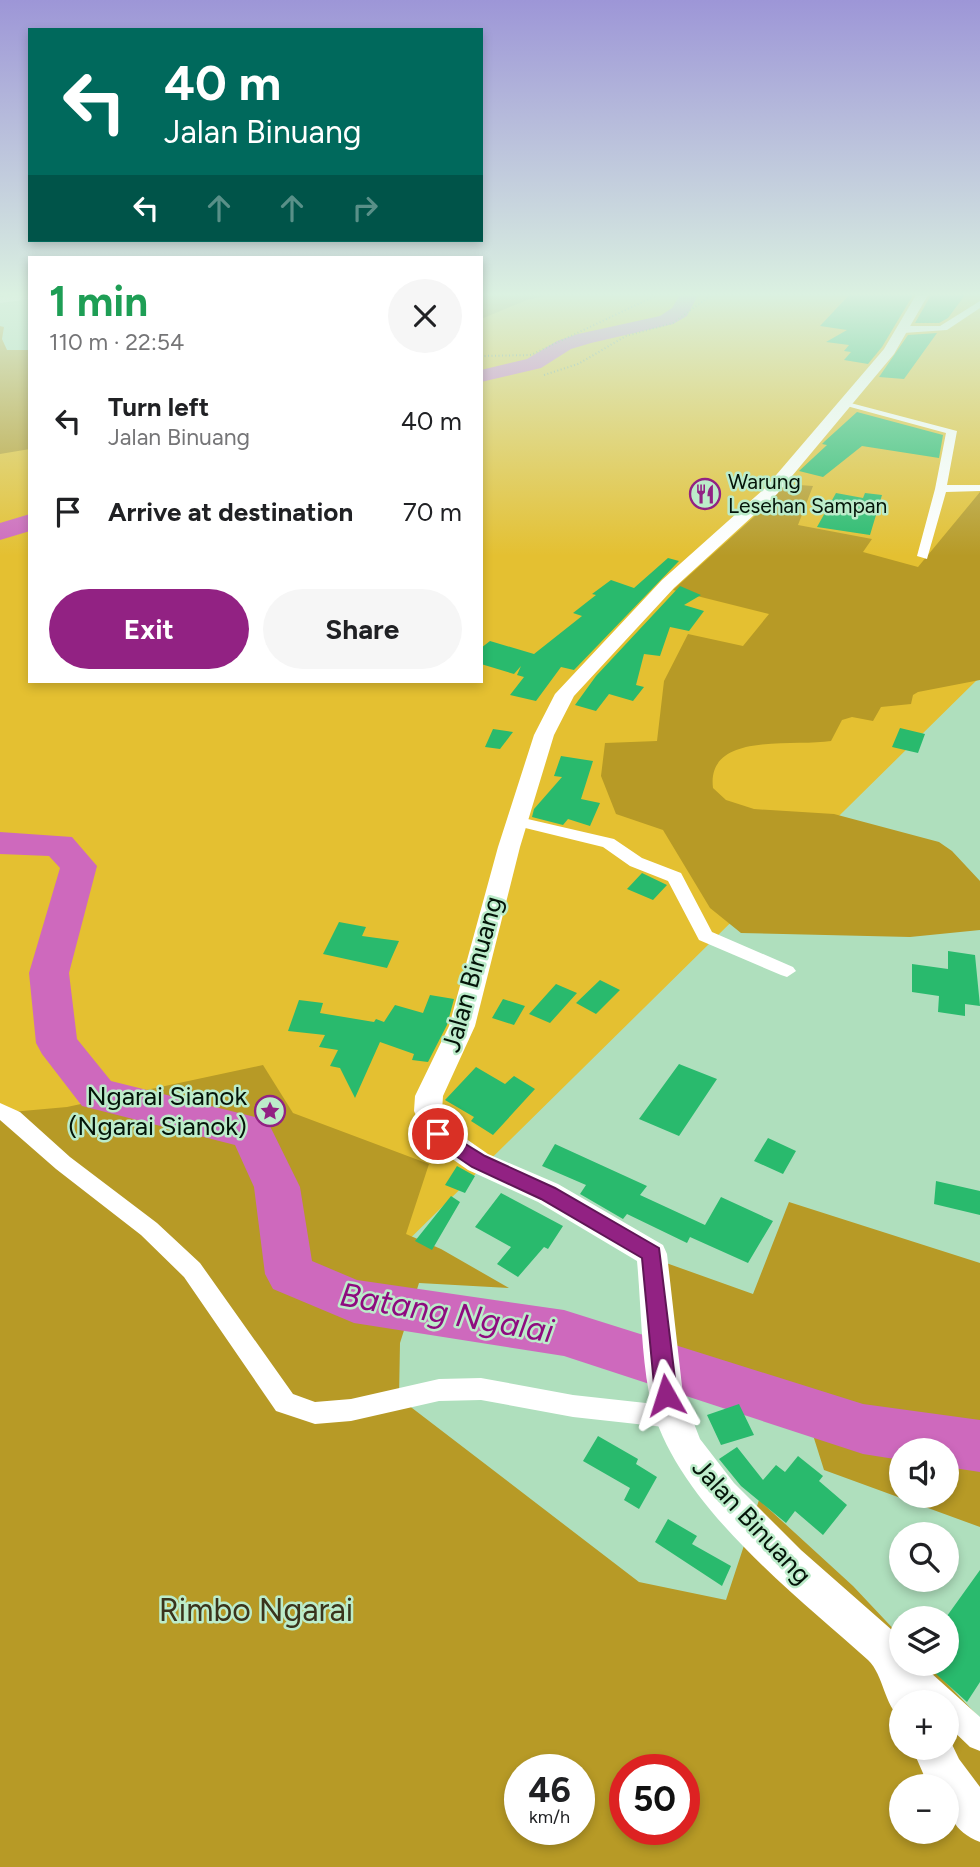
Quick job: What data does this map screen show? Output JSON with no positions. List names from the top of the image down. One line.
{"streets":{"main road":["Jalan Binuang"]},"water":["Batang Ngalai"],"parks":["Rimbo Ngarai"],"places":{"restaurant":["Warung Lesehan Sampan"],"place":["Ngarai Sianok (Ngarai Sianok)"]},"page":{"turn":["40 m","Jalan Binuang"],"heading":["1 min","110 m · 22:54"],"list":[{"name":"Turn left","note":"Jalan Binuang","value":"40 m"},{"name":"Arrive at destination","value":"70 m"}],"buttons":["Exit","Share"],"map_buttons":["+","−"],"speed":"46 km/h","limit":"50"}}
